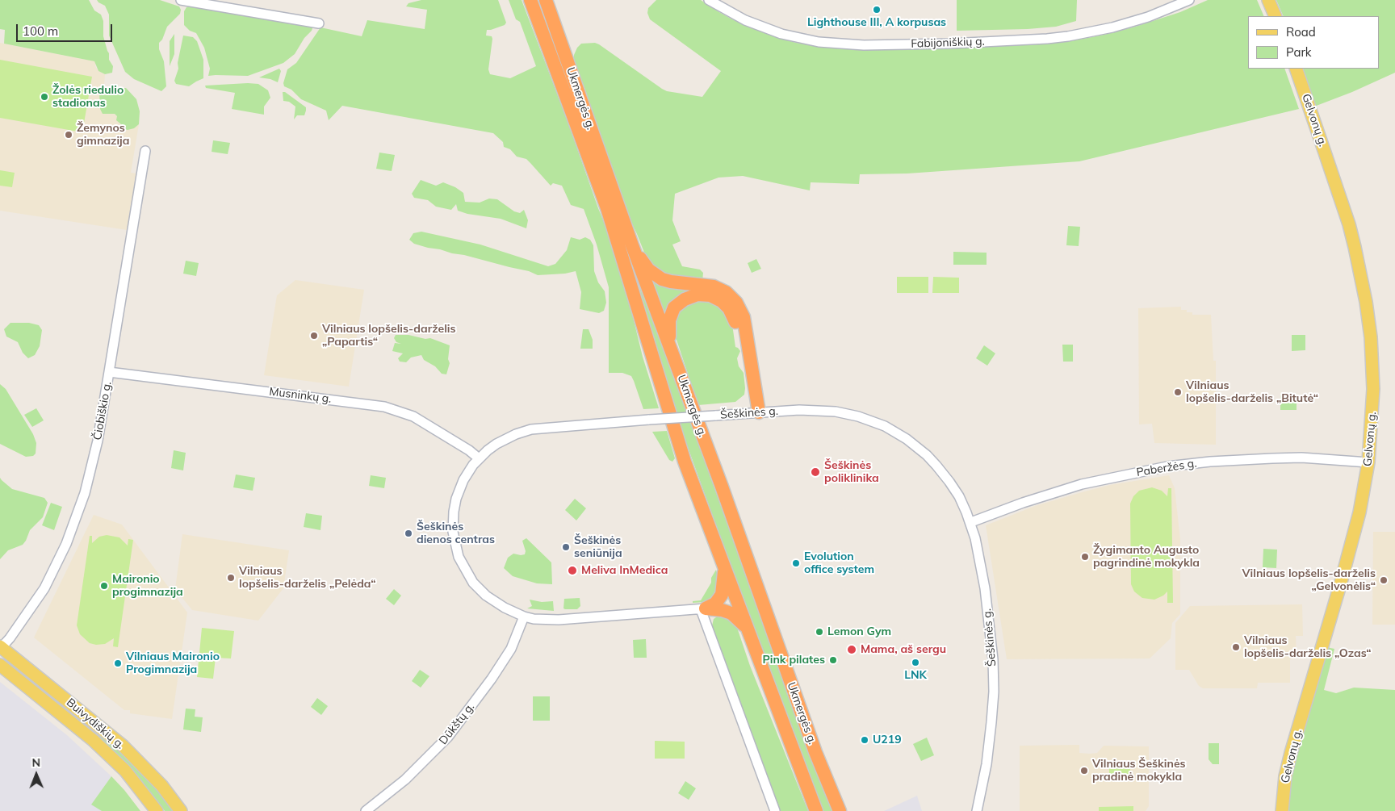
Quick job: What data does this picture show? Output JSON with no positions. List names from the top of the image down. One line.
{"streets":{"highway":["Ukmergės g."],"main road":["Gelvonų g.","Buivydiškių g."],"street":["Fabijoniškių g.","Musninkų g.","Čiobiškio g.","Šeškinės g.","Paberžės g.","Dūkštų g."]},"crossings":[["Gelvonų g.","Paberžės g."],["Musninkų g.","Čiobiškio g."],["Musninkų g.","Šeškinės g."],["Čiobiškio g.","Buivydiškių g."],["Šeškinės g.","Paberžės g."],["Šeškinės g.","Dūkštų g."]],"places":["Lighthouse III, A korpusas","Žolės riedulio stadionas","Žemynos gimnazija","Vilniaus lopšelis-darželis „Papartis“","Vilniaus lopšelis-darželis „Bitutė“","Šeškinės poliklinika","Šeškinės dienos centras","Šeškinės seniūnija","Žygimanto Augusto pagrindinė mokykla","Evolution office system","Meliva InMedica","Vilniaus lopšelis-darželis „Pelėda“","Vilniaus lopšelis-darželis „Gelvonėlis“","Maironio progimnazija","Lemon Gym","Vilniaus lopšelis-darželis „Ozas“","Mama, aš sergu","Pink pilates","LNK","Vilniaus Maironio Progimnazija","U219","Vilniaus Šeškinės pradinė mokykla"],"legend":["Road","Park"],"scale_bar":"100 m","north":"top"}
